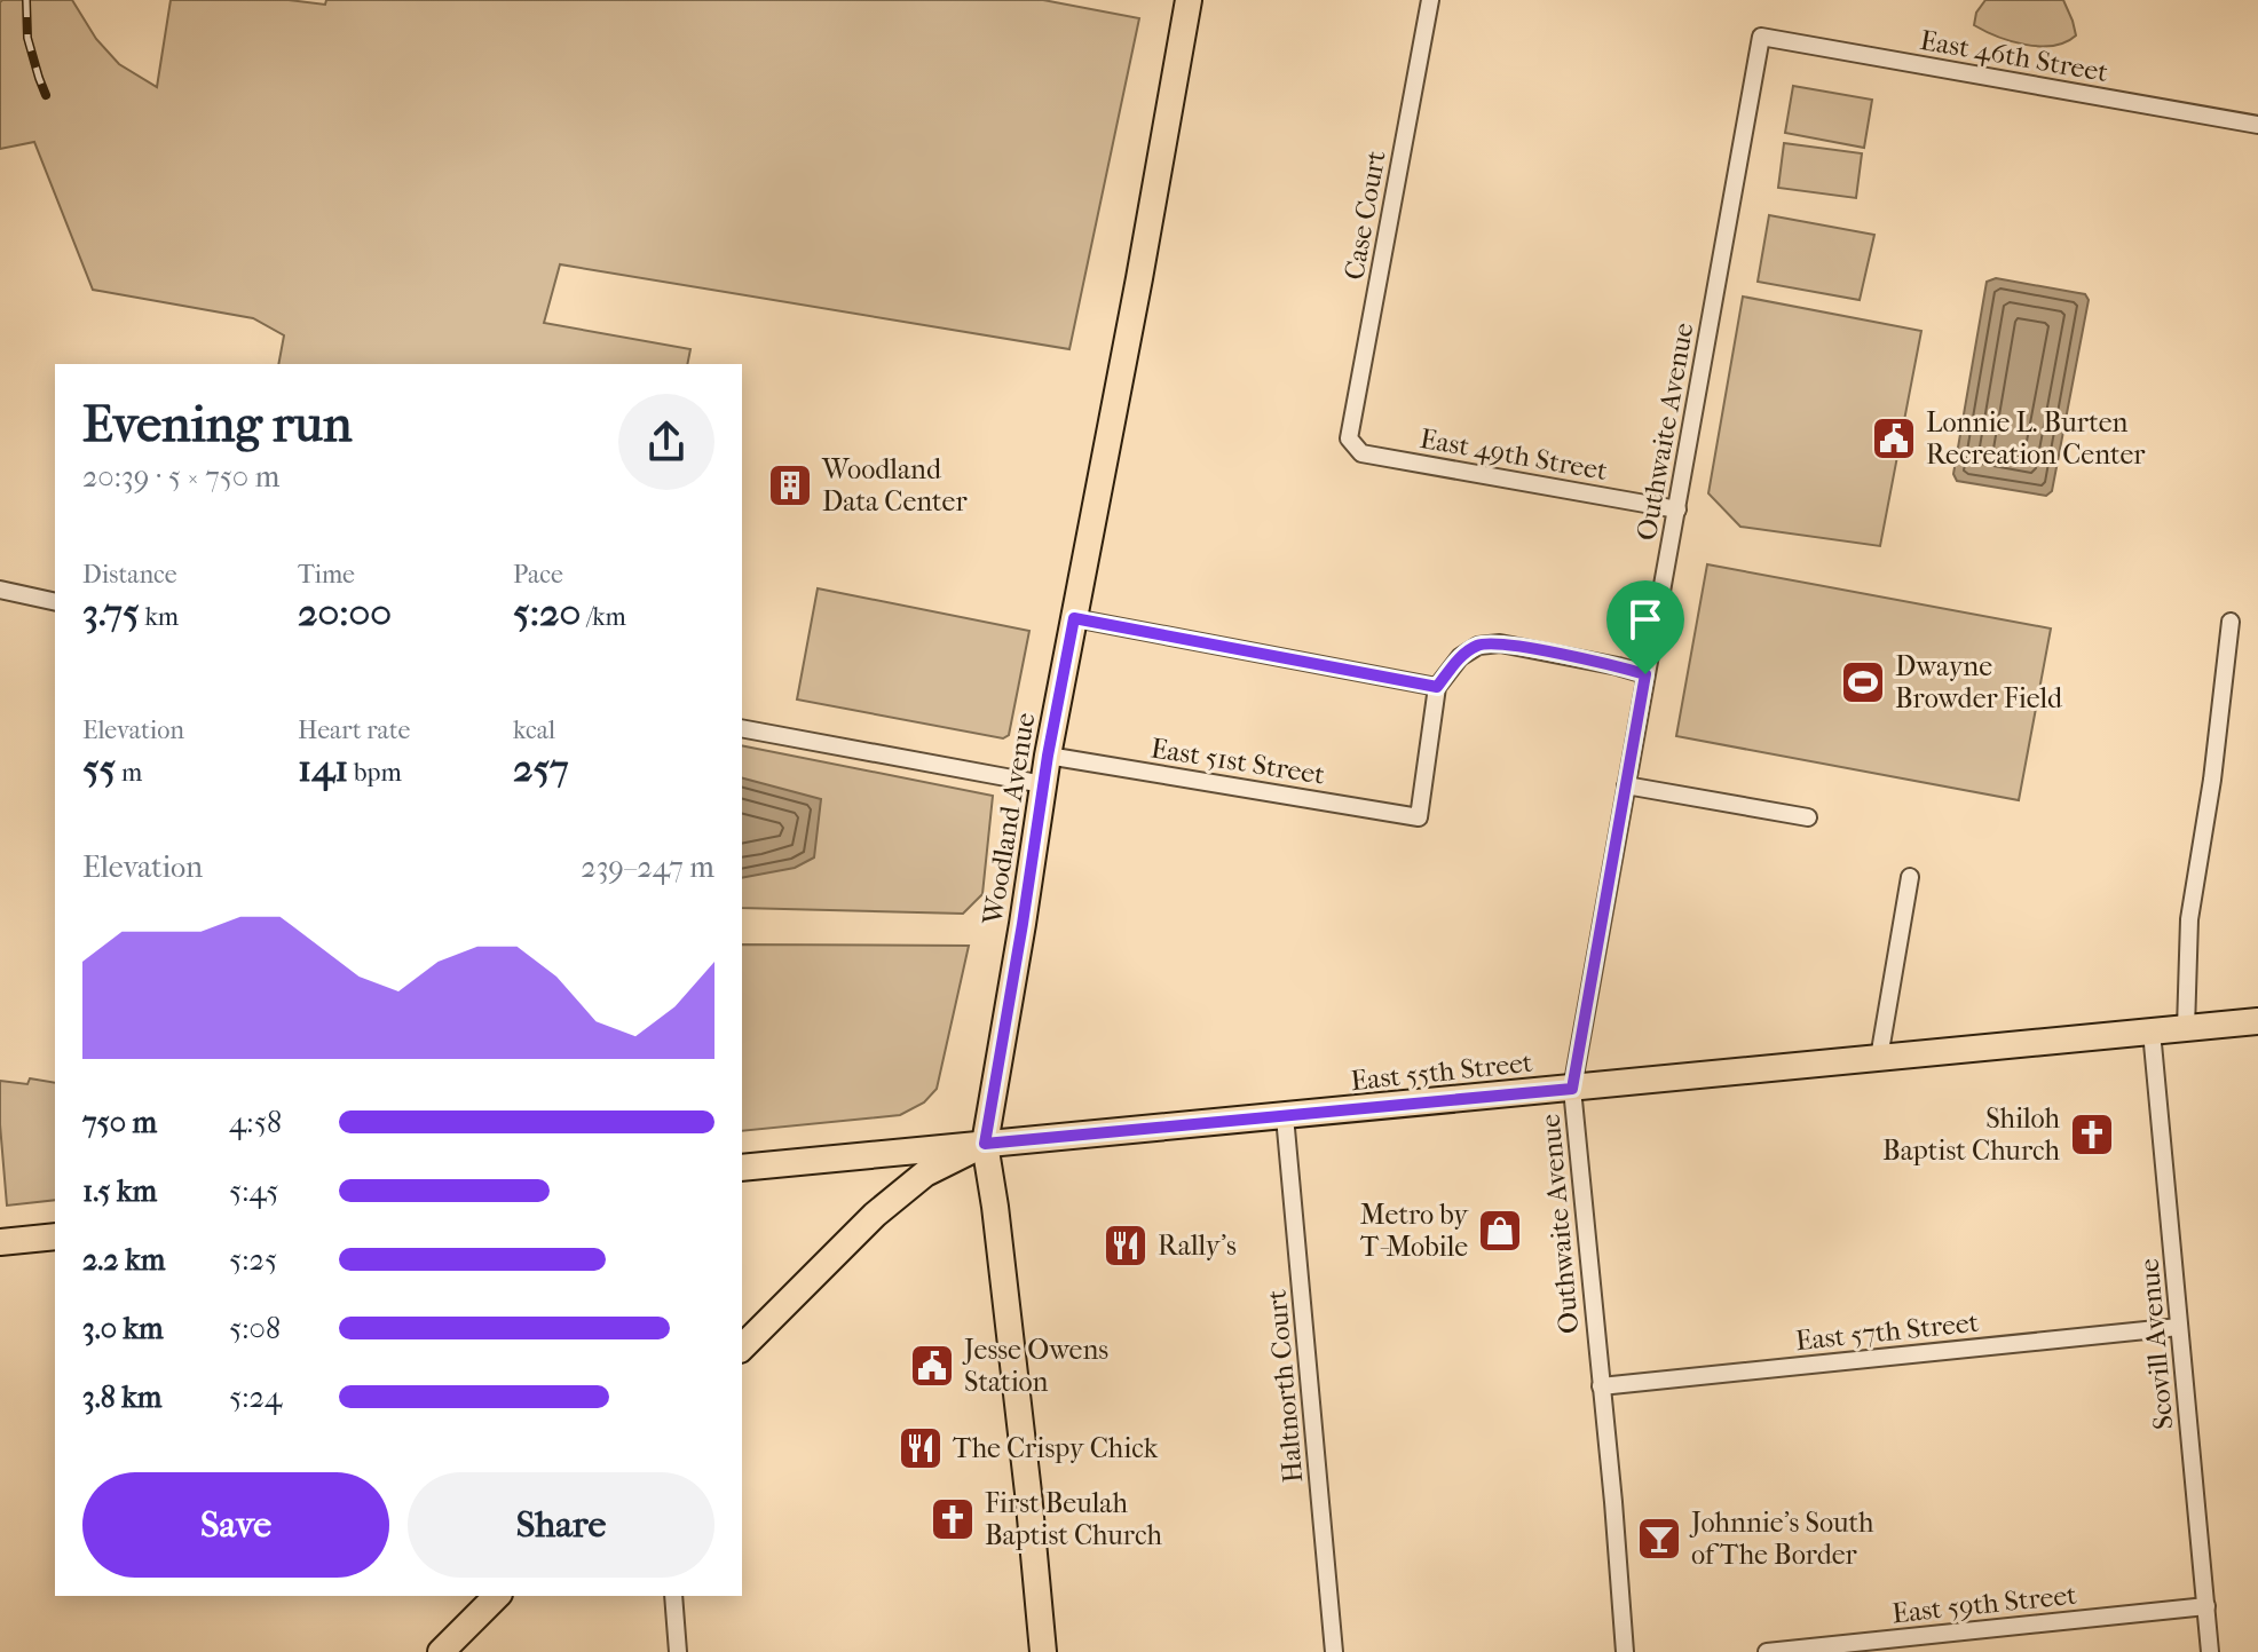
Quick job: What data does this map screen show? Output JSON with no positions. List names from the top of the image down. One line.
{"streets":{"main road":["Woodland Avenue","East 55th Street"],"street":["East 46th Street","Case Court","Outhwaite Avenue","East 49th Street","East 51st Street","East 57th Street","Scovill Avenue","Haltnorth Court","East 59th Street"]},"crossings":[["East 46th Street","Outhwaite Avenue"],["Case Court","East 49th Street"],["Outhwaite Avenue","East 49th Street"],["Outhwaite Avenue","East 55th Street"],["Outhwaite Avenue","East 57th Street"],["East 51st Street","Woodland Avenue"],["Woodland Avenue","East 55th Street"],["East 55th Street","Scovill Avenue"],["East 55th Street","Haltnorth Court"],["East 57th Street","Scovill Avenue"],["Scovill Avenue","East 59th Street"]],"places":{"public building":["Lonnie L. Burten Recreation Center","Jesse Owens Station"],"building":["Woodland Data Center"],"sports":["Dwayne Browder Field"],"church":["Shiloh Baptist Church","First Beulah Baptist Church"],"shop":["Metro by T-Mobile"],"restaurant":["Rally's","The Crispy Chick"],"bar":["Johnnie's South of The Border"]},"page":{"heading":["Evening run","20:39 · 5 × 750 m"],"stats":[["Distance","3.75 km"],["Time","20:00"],["Pace","5:20 /km"],["Elevation","55 m"],["Heart rate","141 bpm"],["kcal","257"]],"chart":["Elevation","239–247 m"],"list":[{"name":"750 m","note":"4:58"},{"name":"1.5 km","note":"5:45"},{"name":"2.2 km","note":"5:25"},{"name":"3.0 km","note":"5:08"},{"name":"3.8 km","note":"5:24"}],"buttons":["Save","Share"]}}
